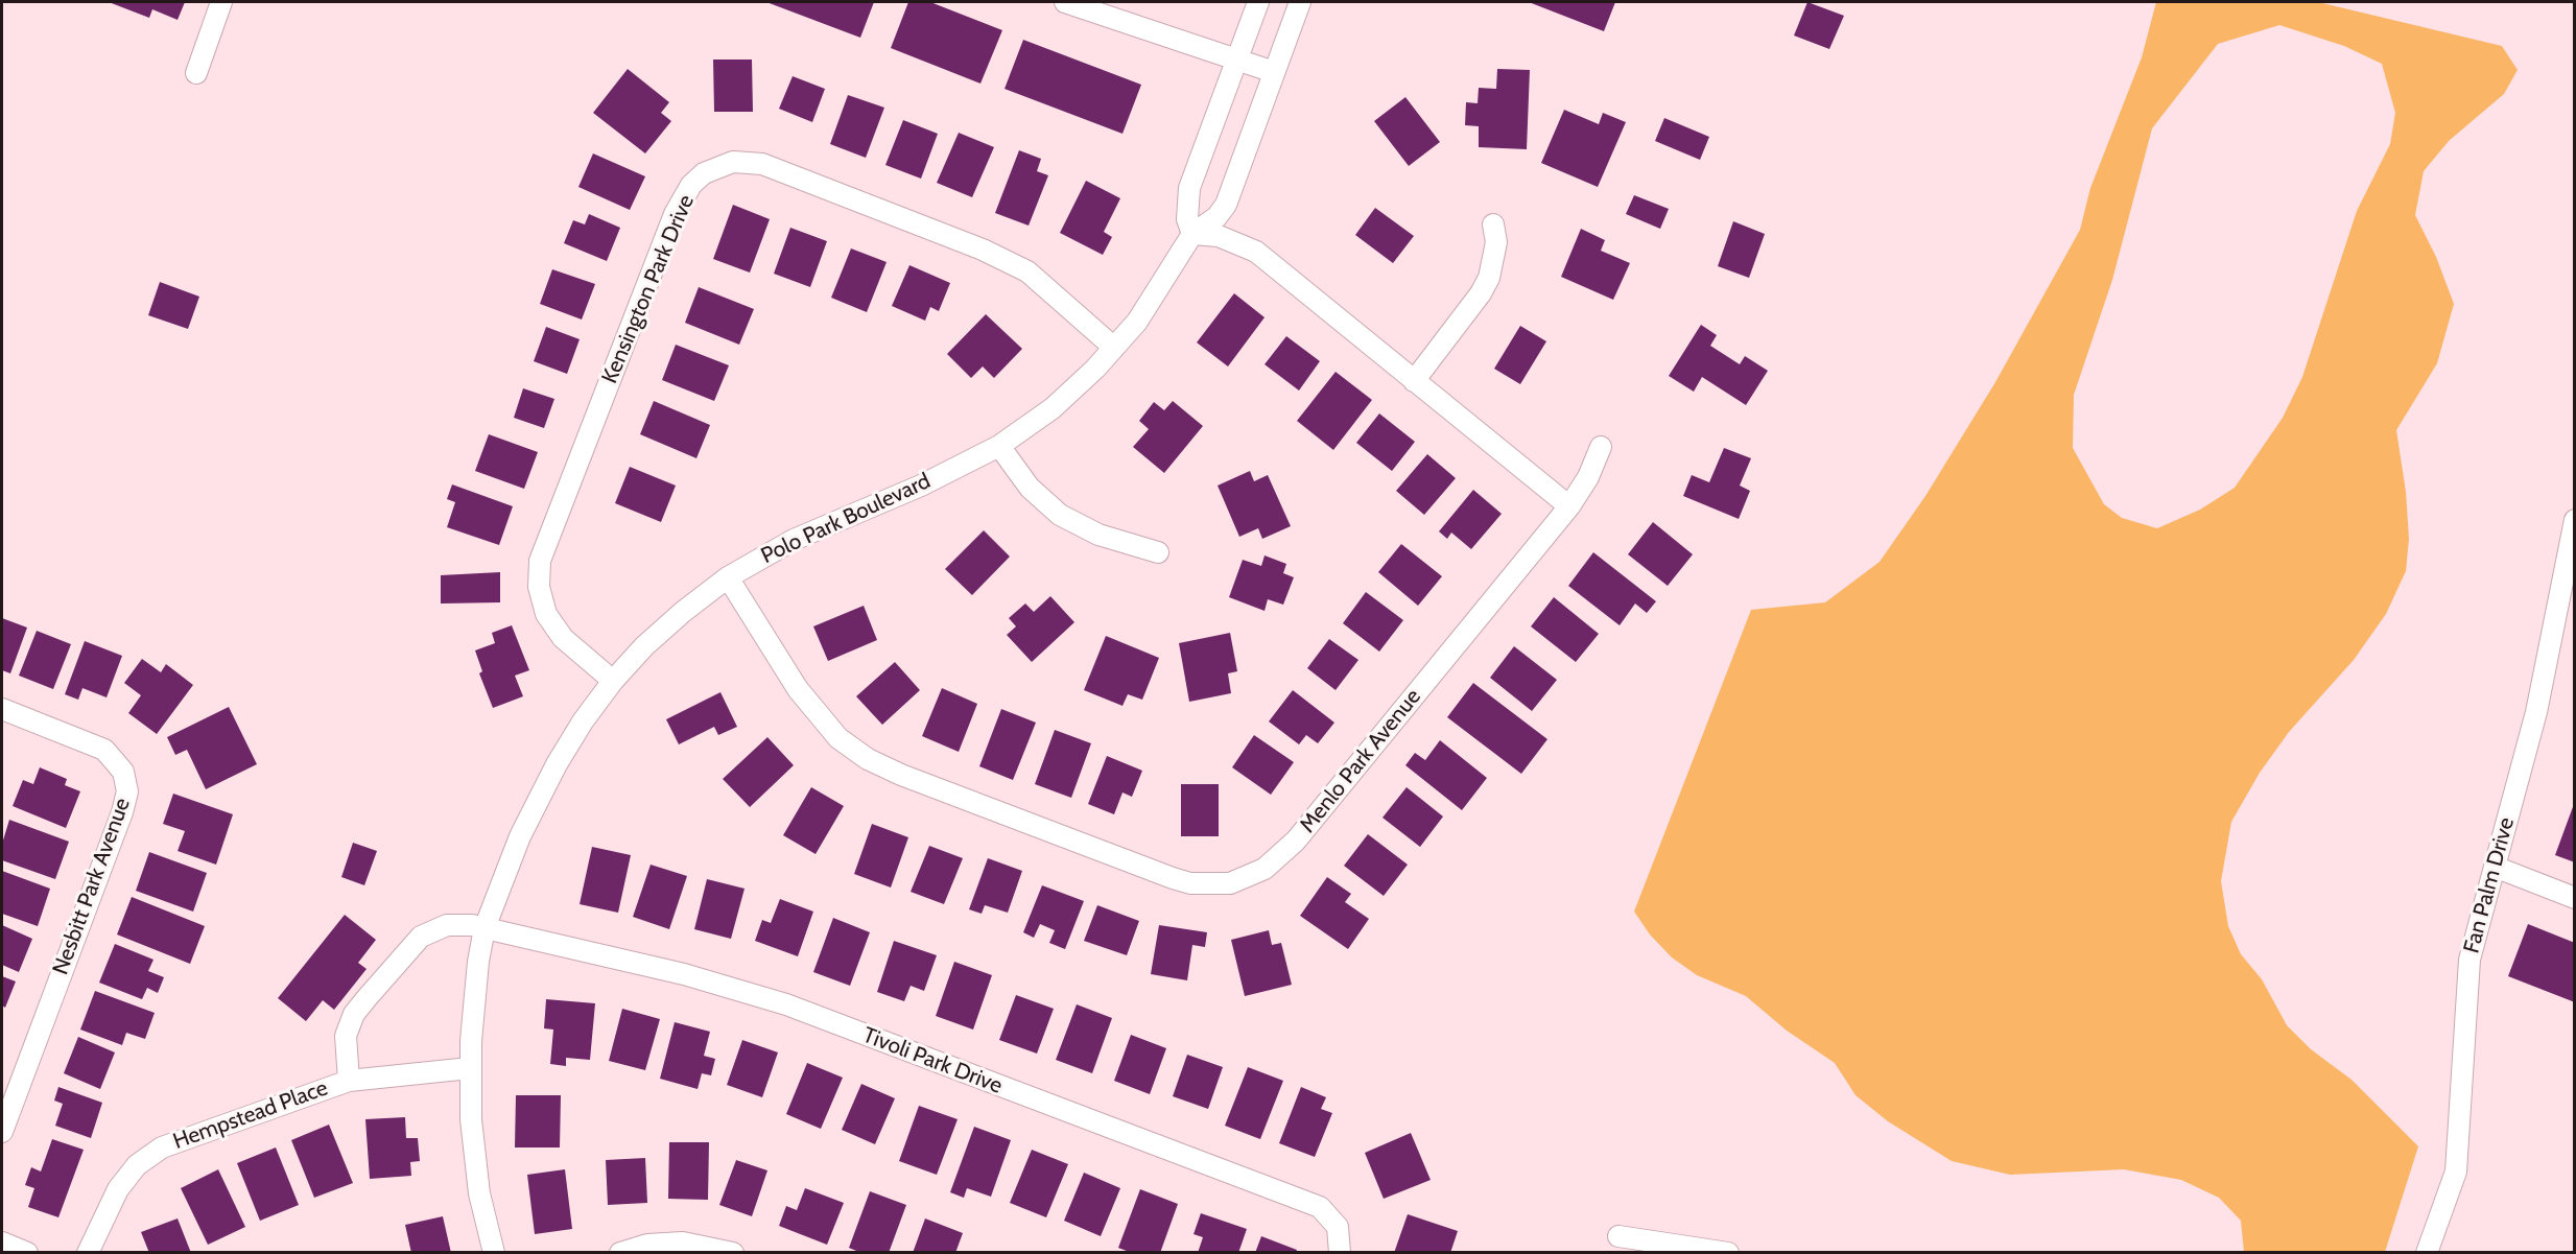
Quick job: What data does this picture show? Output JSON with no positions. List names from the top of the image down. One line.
{"streets":{"street":["Kensington Park Drive","Polo Park Boulevard","Menlo Park Avenue","Fan Palm Drive","Nesbitt Park Avenue","Tivoli Park Drive","Hempstead Place"]},"crossings":[["Kensington Park Drive","Polo Park Boulevard"],["Polo Park Boulevard","Menlo Park Avenue"],["Polo Park Boulevard","Tivoli Park Drive"],["Polo Park Boulevard","Hempstead Place"],["Tivoli Park Drive","Hempstead Place"]]}
